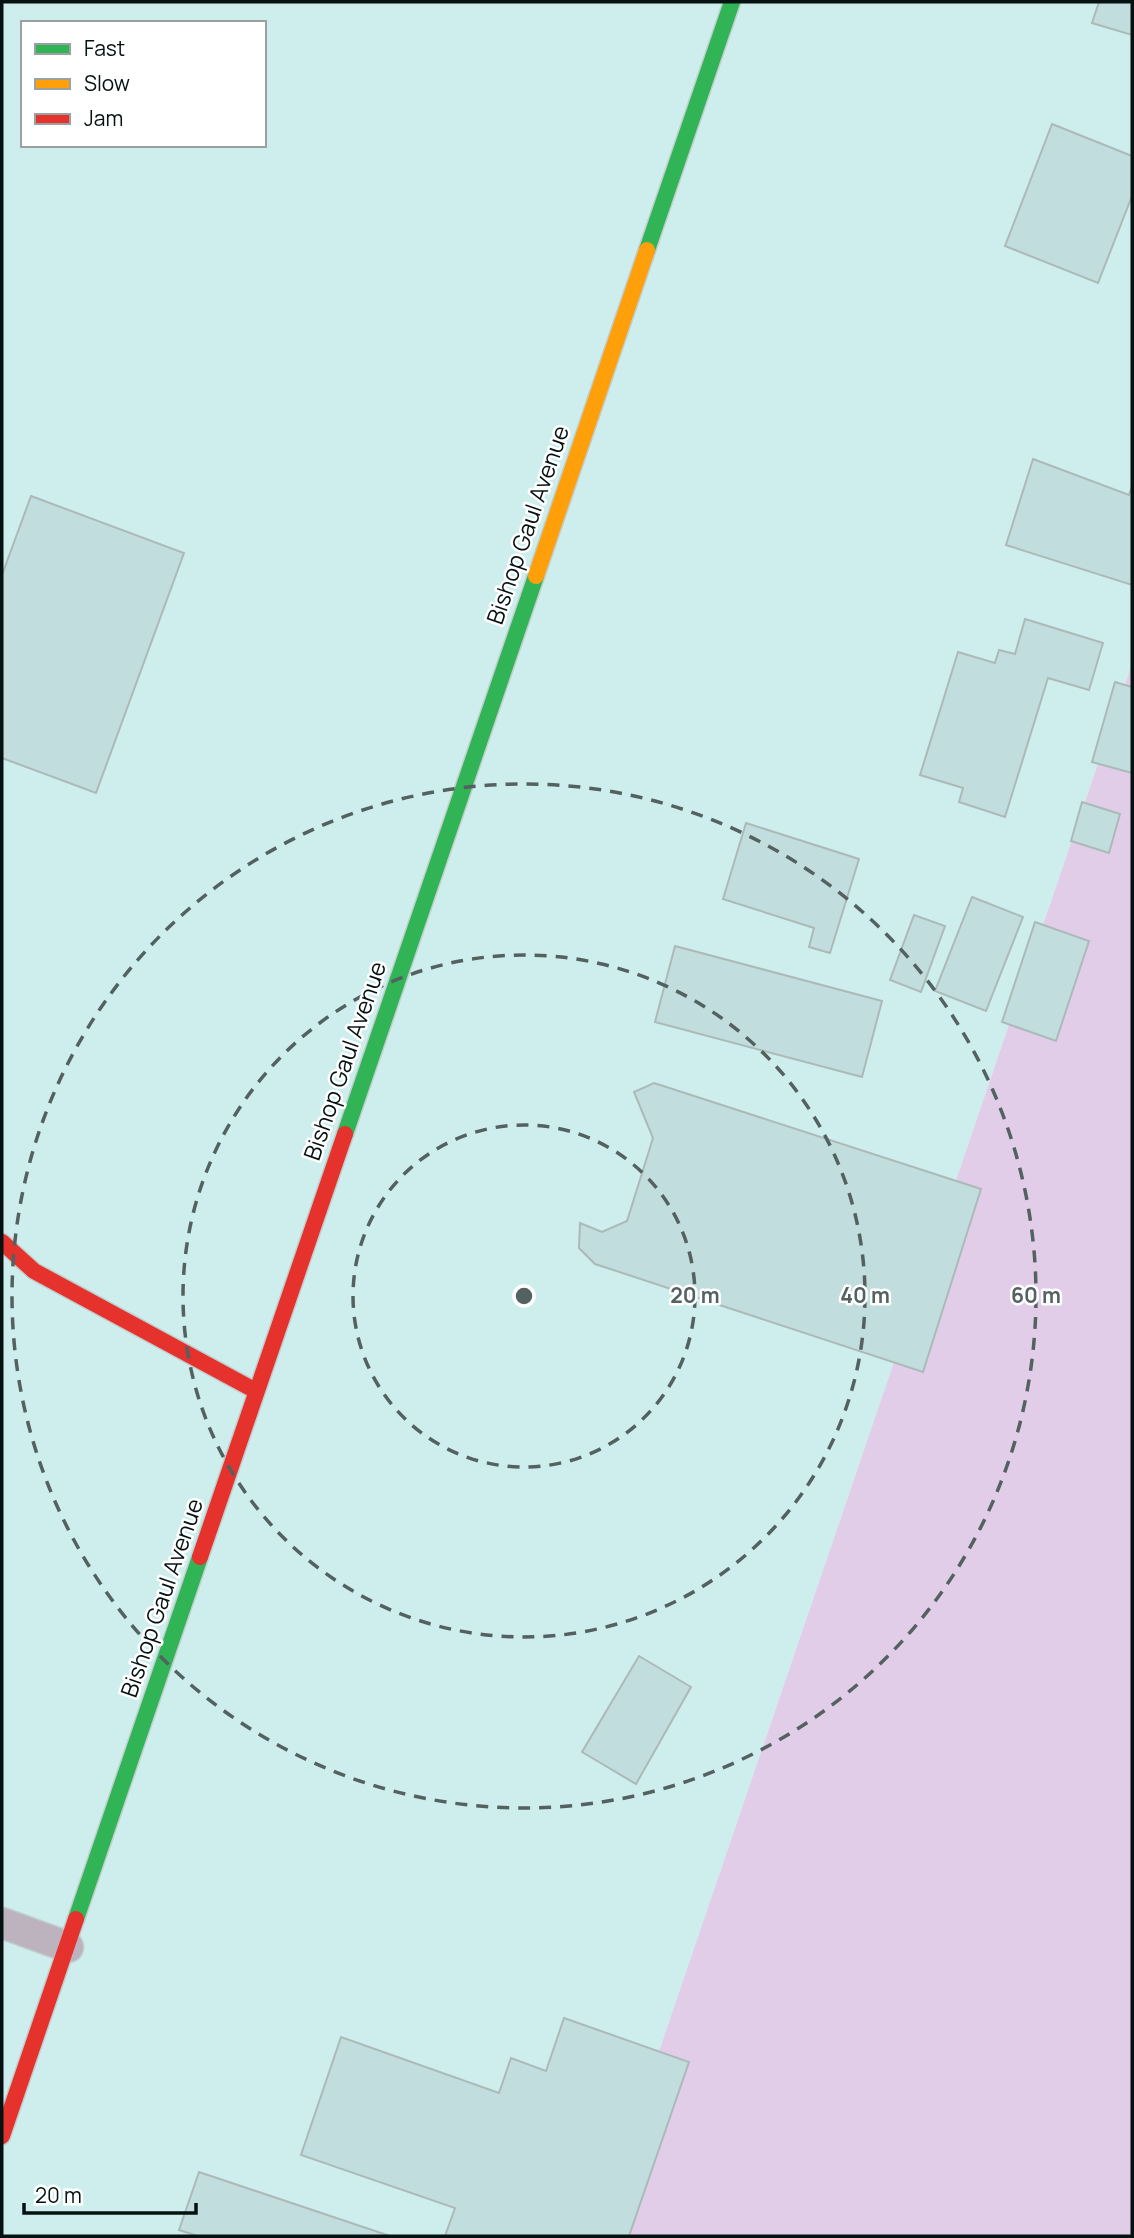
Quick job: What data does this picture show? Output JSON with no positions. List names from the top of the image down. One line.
{"streets":{"main road":["Bishop Gaul Avenue"]},"legend":["Fast","Slow","Jam"],"scale_bar":"20 m","rings":["20 m","40 m","60 m"]}
